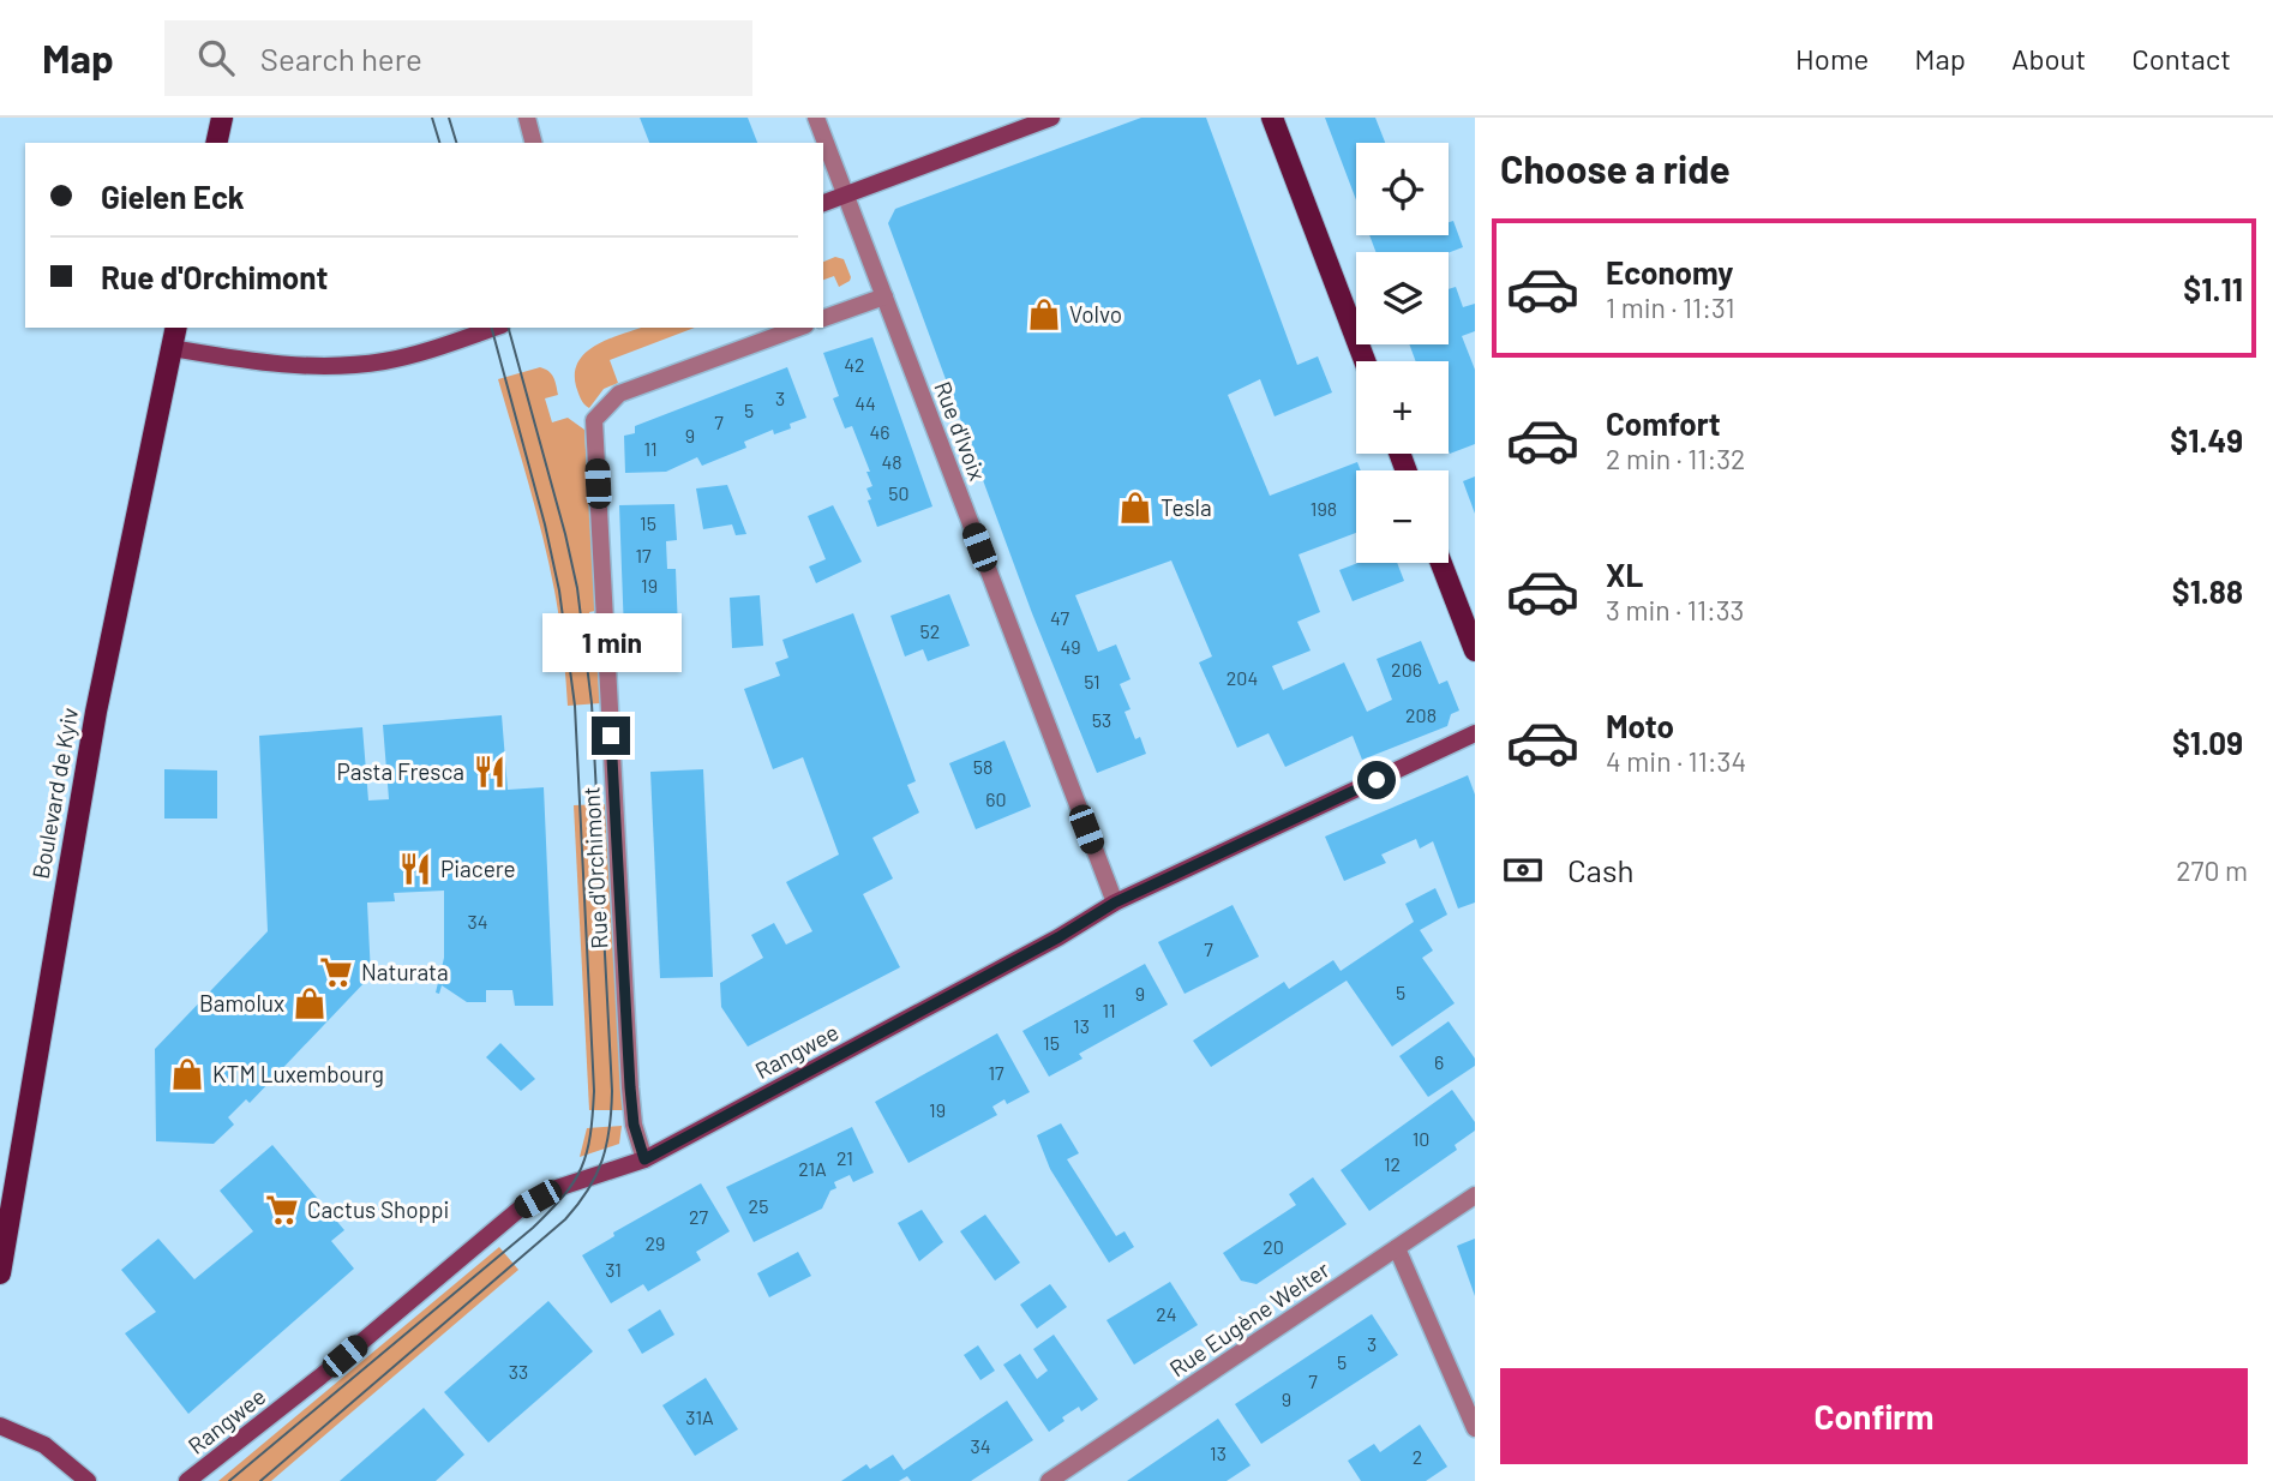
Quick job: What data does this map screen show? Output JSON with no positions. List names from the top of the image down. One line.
{"streets":{"main road":["Boulevard de Kyiv"],"street":["Rue d'Ivoix","Rue d'Orchimont","Rangwee","Rue Eugène Welter"]},"crossings":[["Rue d'Ivoix","Rangwee"],["Rue d'Orchimont","Rangwee"]],"places":{"shop":["Volvo","Tesla","Bamolux","KTM Luxembourg"],"restaurant":["Pasta Fresca","Piacere"],"supermarket":["Naturata","Cactus Shoppi"]},"house_numbers":["42","3","44","5","7","46","9","11","48","50","198","15","17","19","47","52","49","206","204","51","208","53","58","60","34","7","5","9","11","13","15","6","17","19","10","21","12","21A","25","27","29","20","31","24","3","5","33","7","9","31A","34","13","2"],"page":{"header":"Map","search":"Search here","nav":["Home","Map","About","Contact"],"heading":"Choose a ride","map_buttons":["+","−"],"banner":["Gielen Eck","Rue d'Orchimont"],"list":[{"name":"Economy","note":"1 min · 11:31","value":"$1.11"},{"name":"Comfort","note":"2 min · 11:32","value":"$1.49"},{"name":"XL","note":"3 min · 11:33","value":"$1.88"},{"name":"Moto","note":"4 min · 11:34","value":"$1.09"}],"bubble":"1 min","pay":["Cash","270 m"],"buttons":"Confirm"}}
